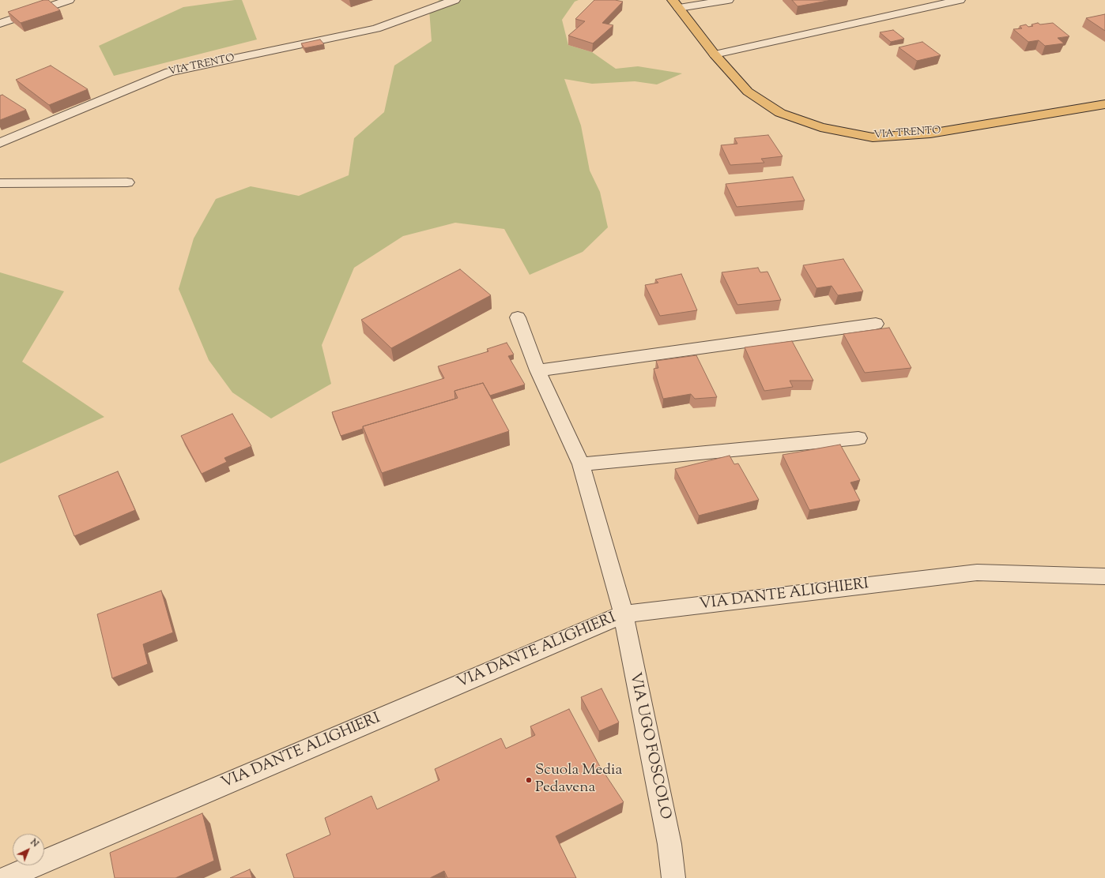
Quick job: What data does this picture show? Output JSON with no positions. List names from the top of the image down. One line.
{"streets":{"main road":["VIA TRENTO"],"street":["VIA DANTE ALIGHIERI","VIA UGO FOSCOLO"]},"crossings":[["VIA DANTE ALIGHIERI","VIA UGO FOSCOLO"]],"places":["Scuola Media Pedavena"],"north":"top right"}
